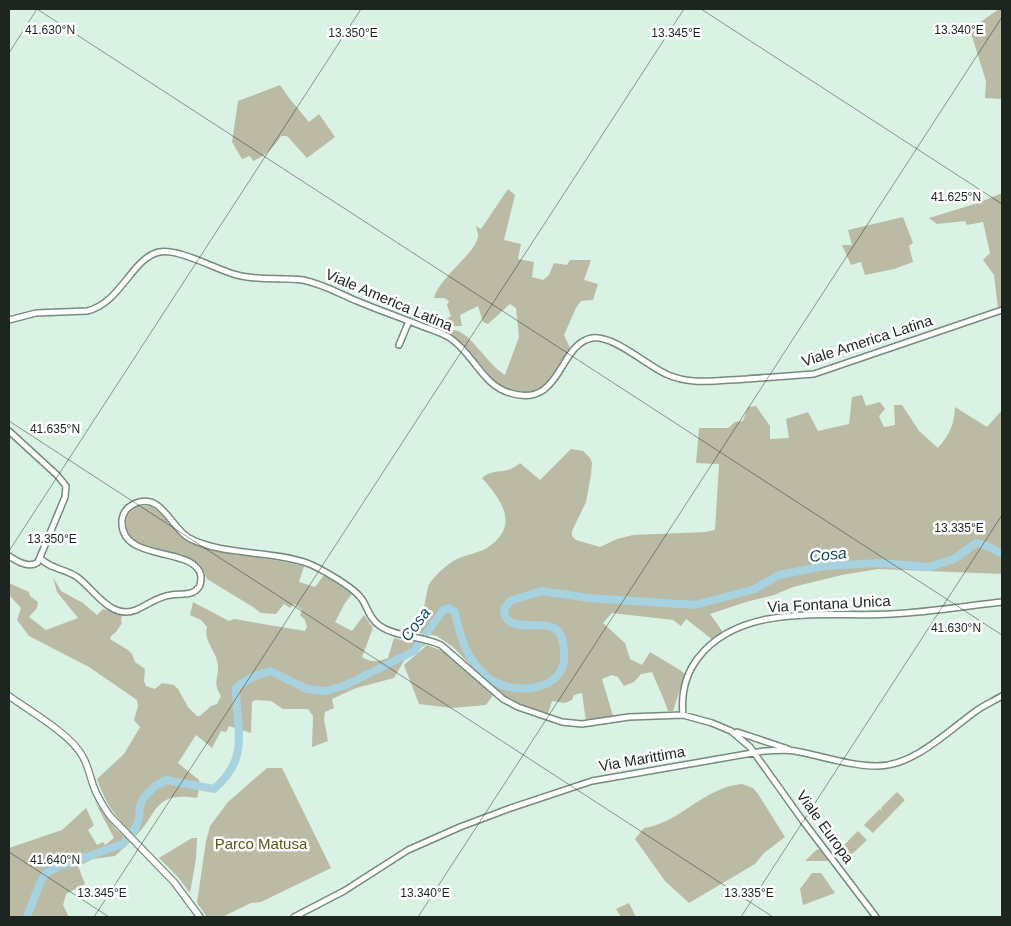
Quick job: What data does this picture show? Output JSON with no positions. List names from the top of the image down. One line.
{"streets":{"main road":["Viale America Latina","Via Fontana Unica","Via Marittima","Viale Europa"]},"crossings":[["Via Marittima","Viale Europa"]],"water":["Cosa"],"parks":["Parco Matusa"],"coordinates":["13.340°E","41.630°N","13.350°E","13.345°E","41.625°N","41.635°N","13.335°E","41.640°N"]}
